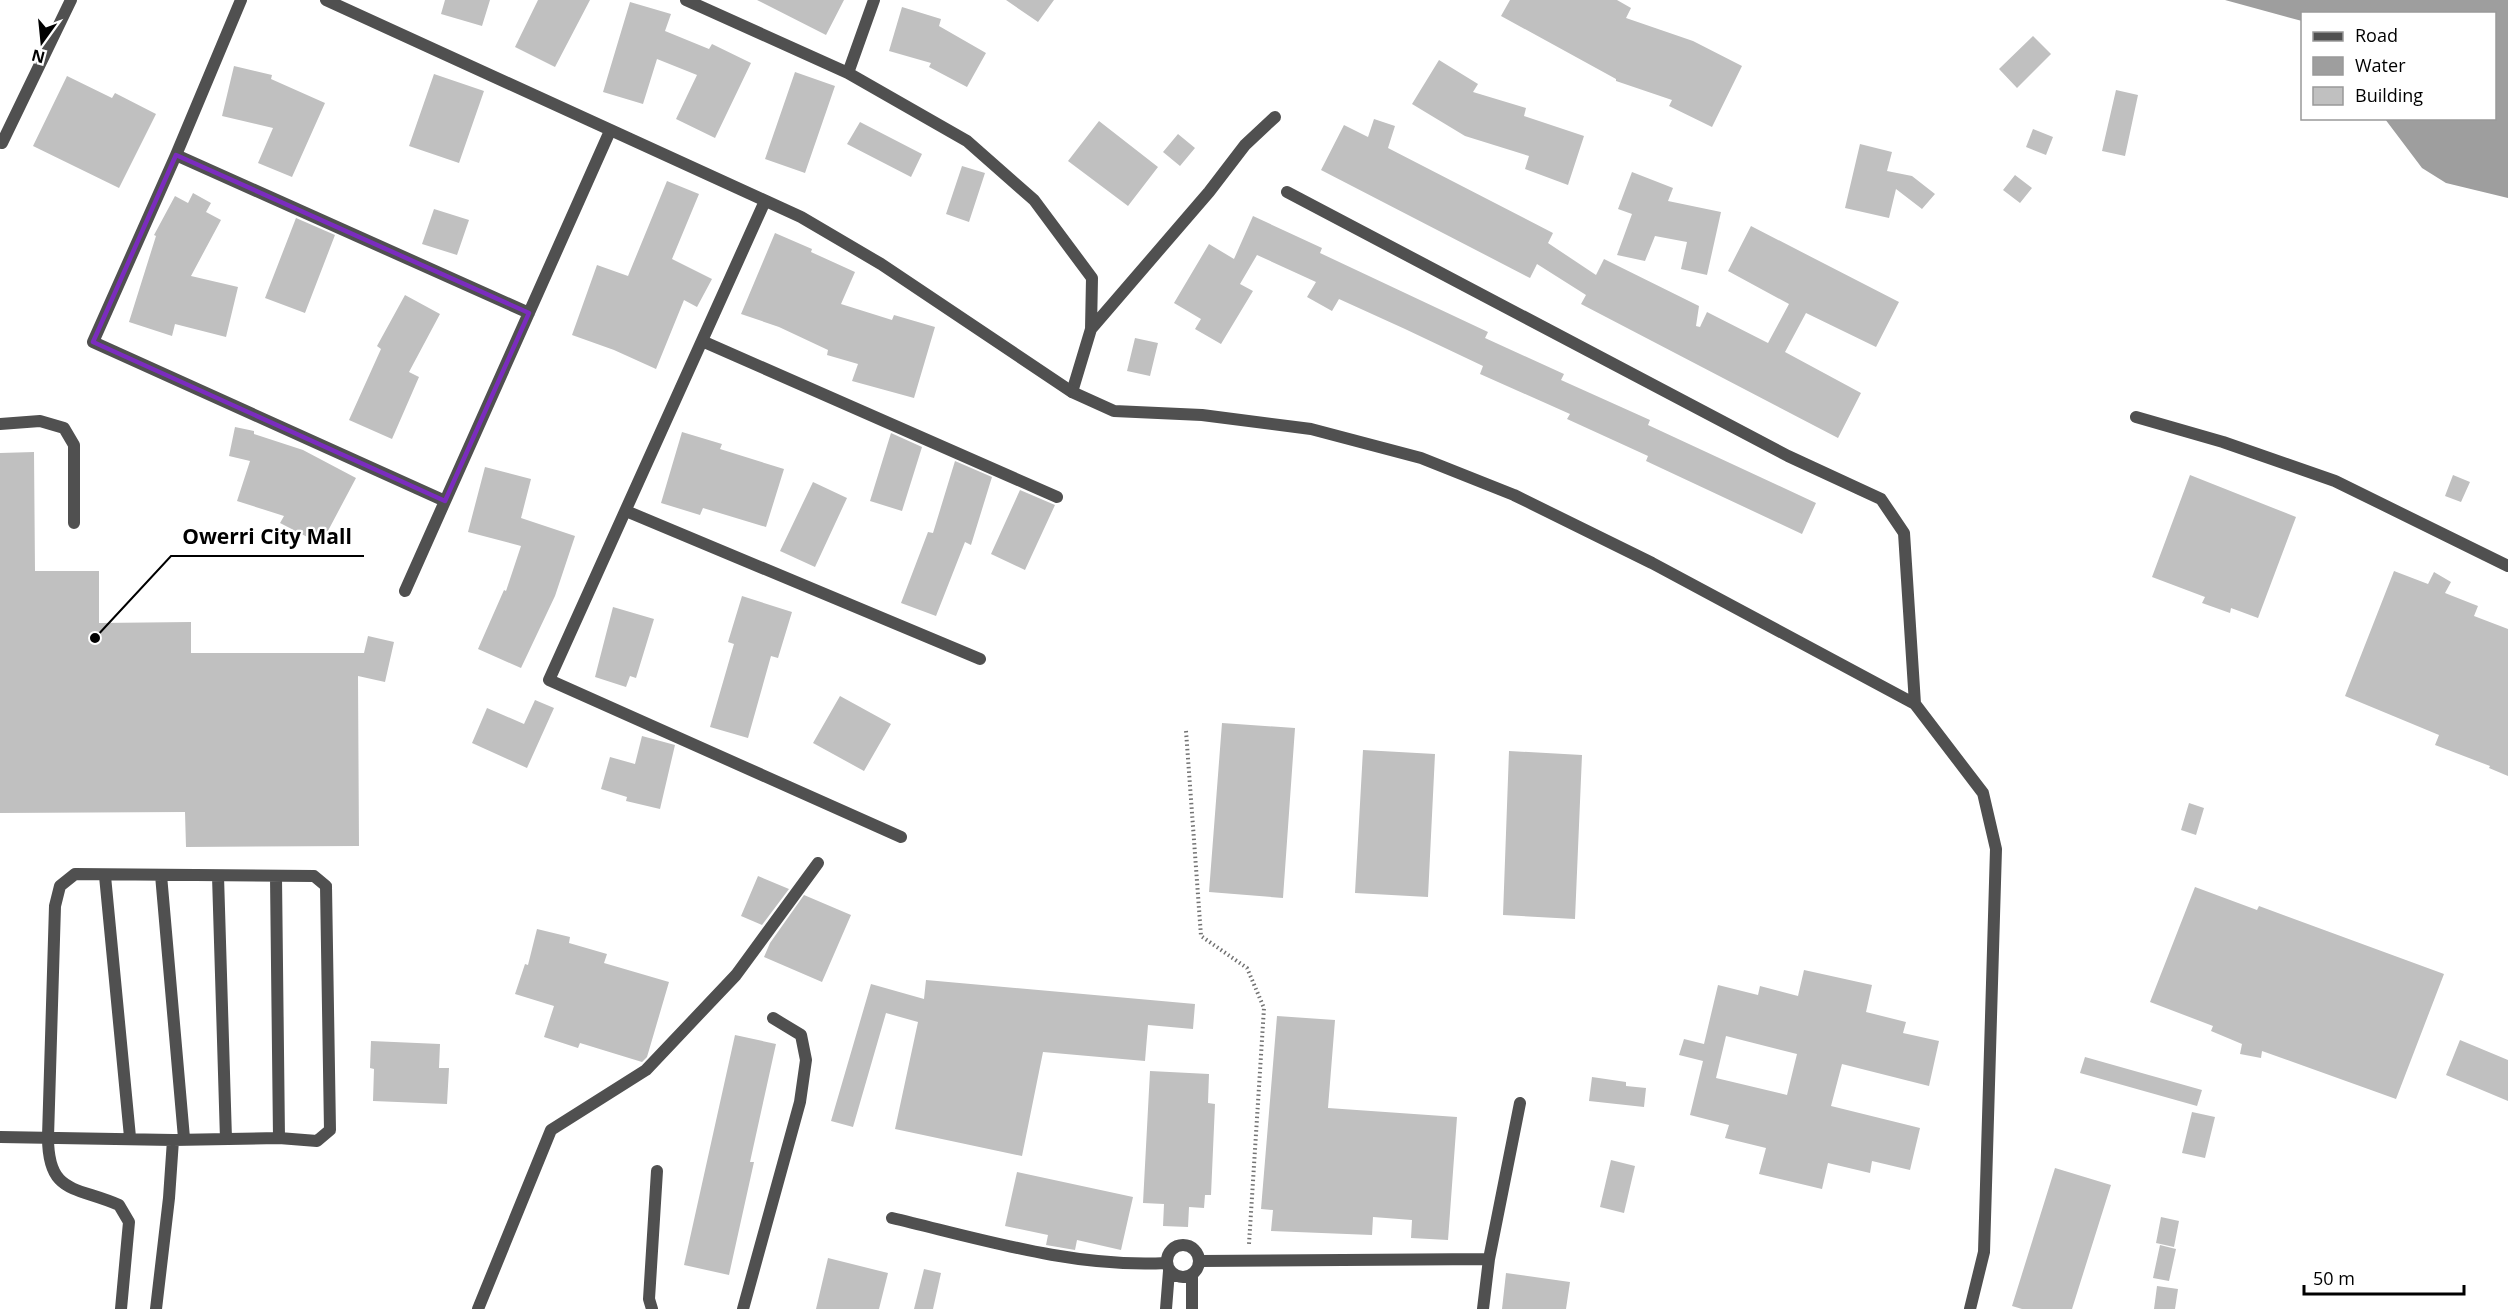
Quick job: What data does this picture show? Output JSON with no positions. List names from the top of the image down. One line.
{"places":["Owerri City Mall"],"legend":["Road","Water","Building"],"scale_bar":"50 m","north":"bottom"}
